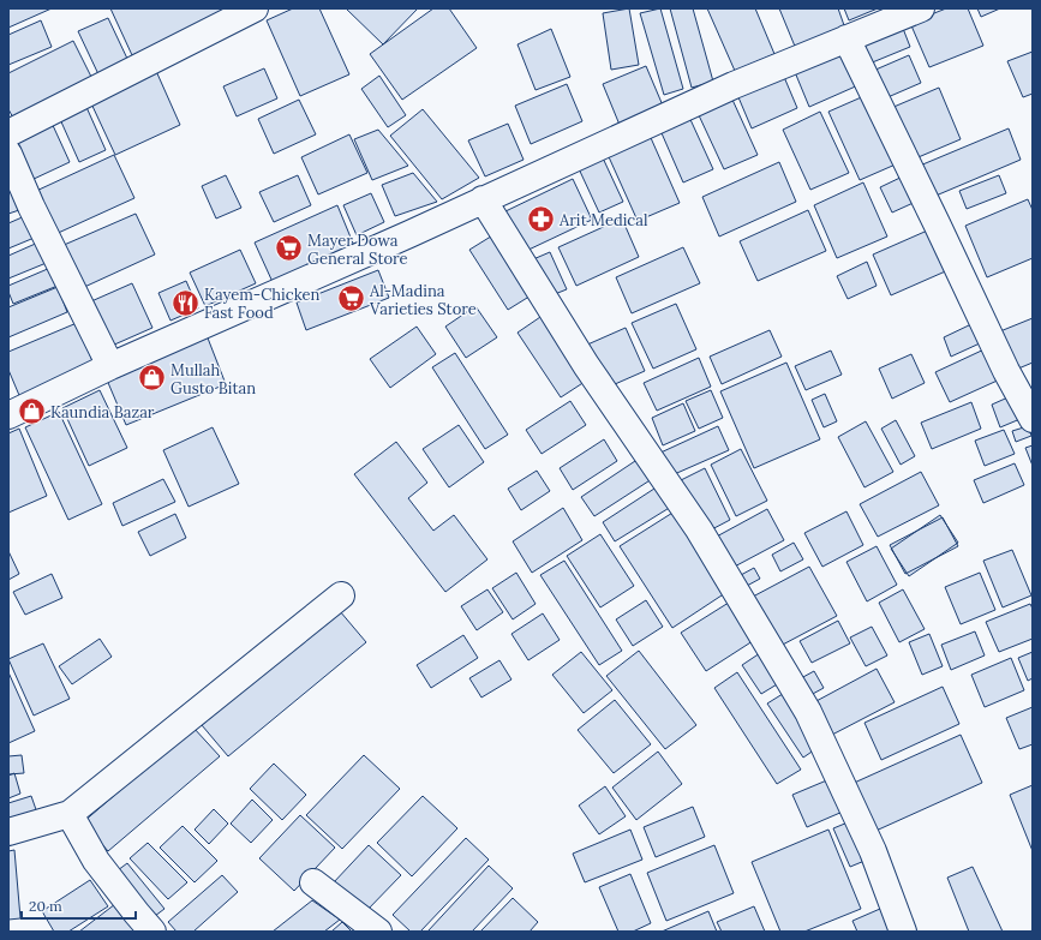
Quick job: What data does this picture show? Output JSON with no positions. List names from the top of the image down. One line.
{"places":{"pharmacy":["Arit Medical"],"supermarket":["Mayer Dowa General Store","Al-Madina Varieties Store"],"restaurant":["Kayem-Chicken Fast Food"],"shop":["Mullah Gusto Bitan","Kaundia Bazar"]},"scale_bar":"20 m"}
